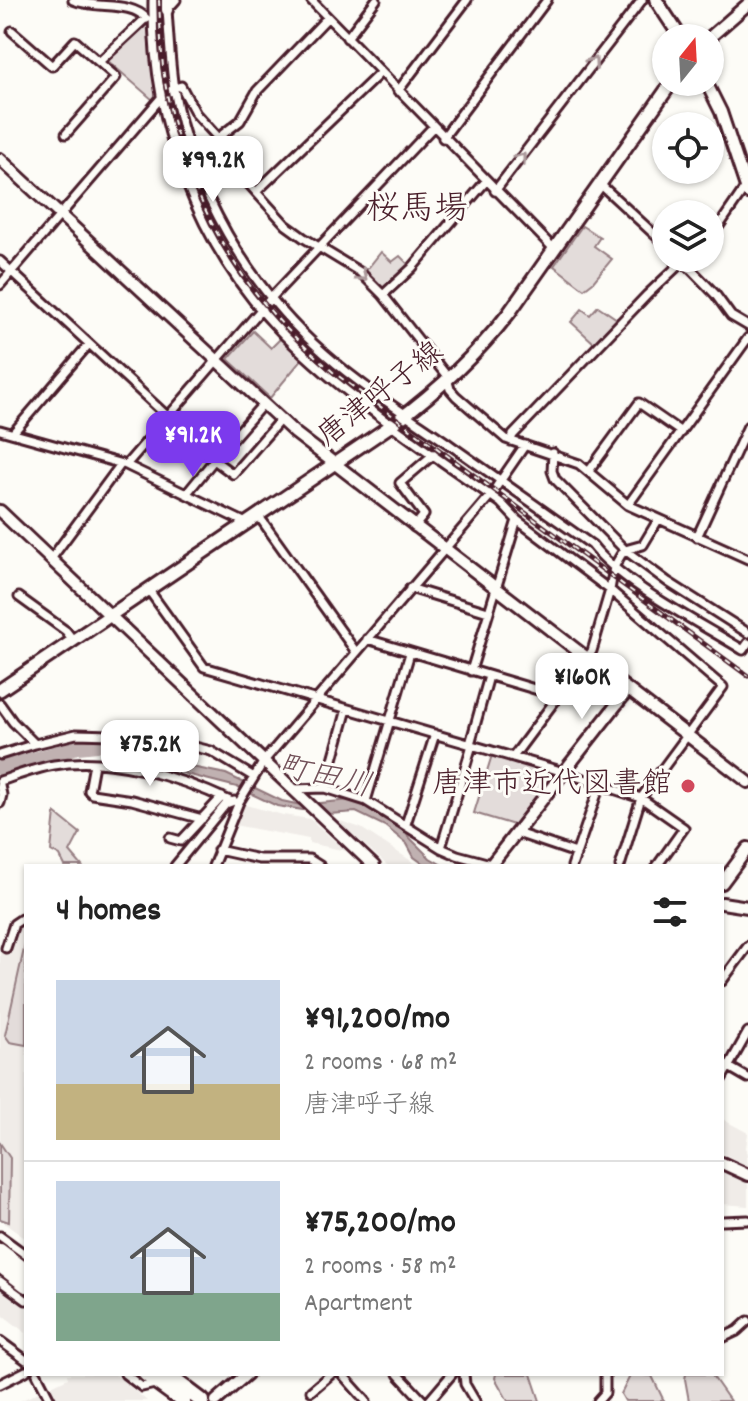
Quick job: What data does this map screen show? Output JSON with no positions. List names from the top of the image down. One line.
{"streets":{"main road":["唐津呼子線"]},"districts":["桜馬場"],"water":["町田川"],"places":["唐津市近代図書館"],"north":"top","page":{"price":["¥99.2K","¥91.2K","¥160K","¥75.2K"],"heading":"4 homes","list":[{"name":"¥91,200/mo","note":"2 rooms · 68 m² · 唐津呼子線"},{"name":"¥75,200/mo","note":"2 rooms · 58 m² · Apartment"}]}}
